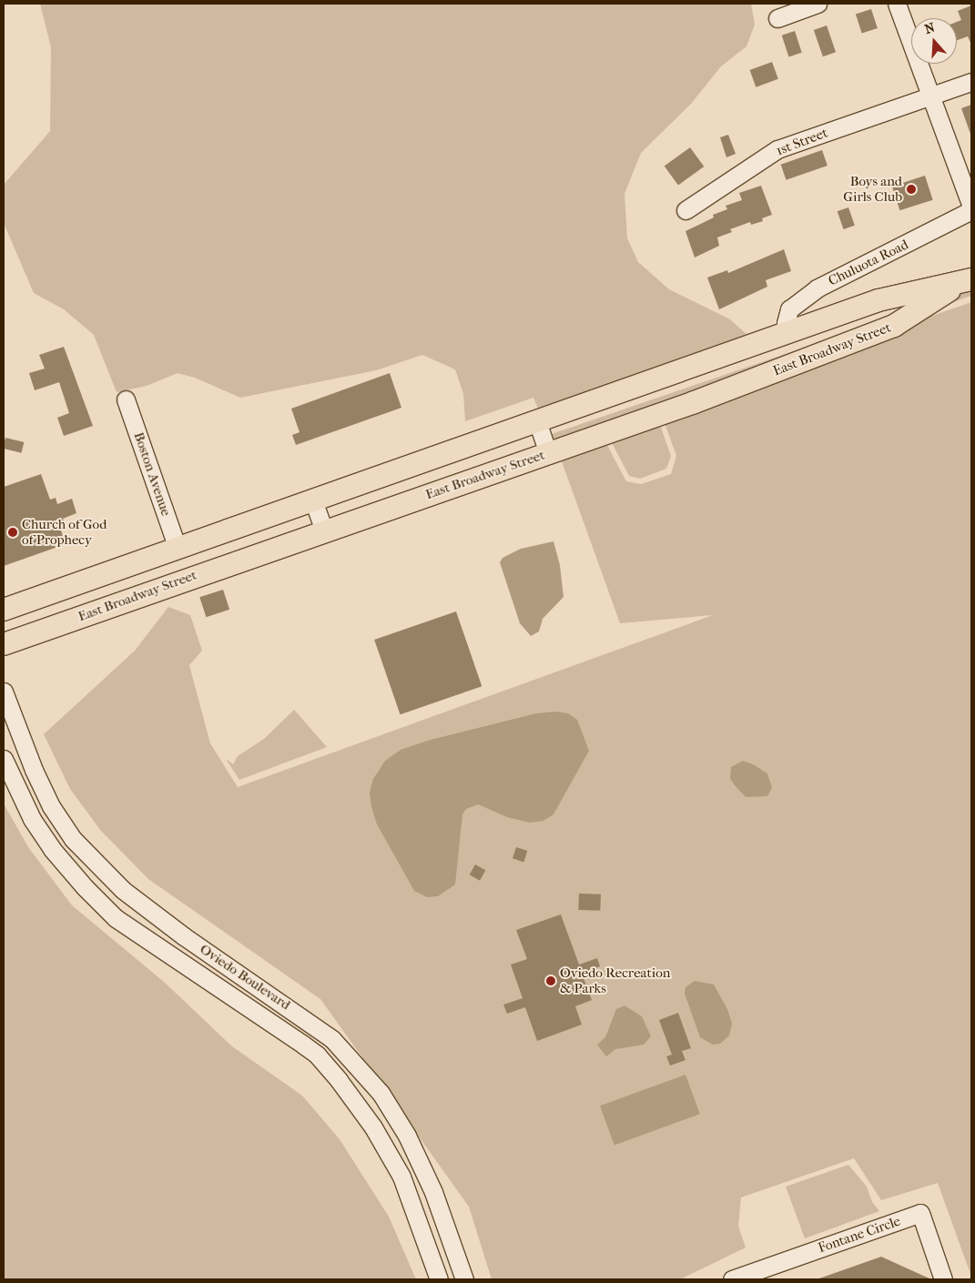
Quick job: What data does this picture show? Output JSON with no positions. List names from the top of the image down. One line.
{"streets":{"main road":["East Broadway Street"],"street":["1st Street","Chuluota Road","Boston Avenue","Oviedo Boulevard","Fontane Circle"]},"crossings":[["Chuluota Road","East Broadway Street"],["East Broadway Street","Boston Avenue"]],"places":["Boys and Girls Club","Church of God of Prophecy","Oviedo Recreation & Parks"],"north":"top"}
